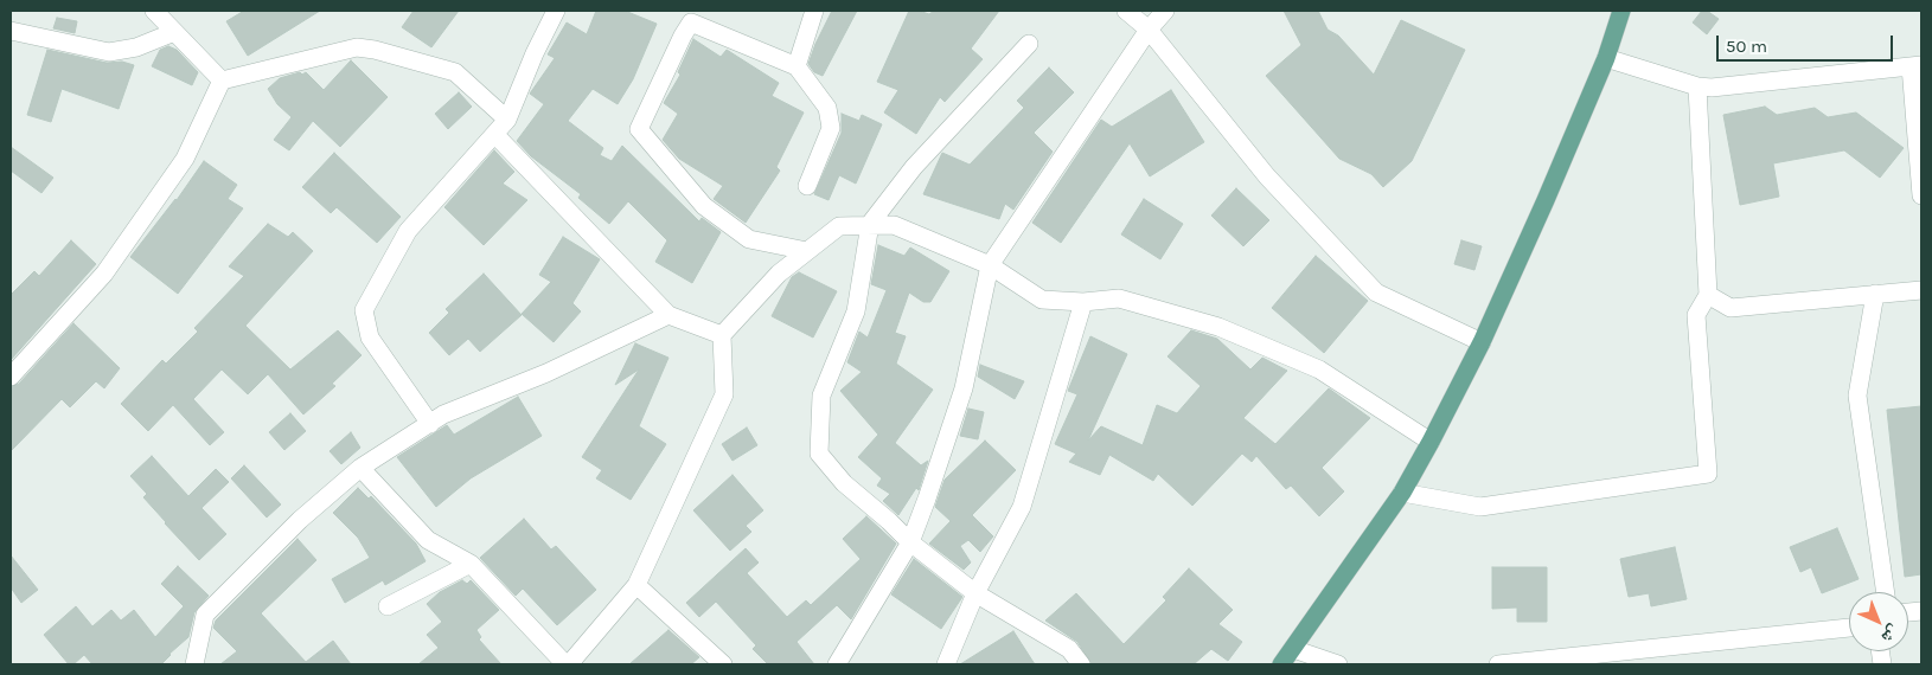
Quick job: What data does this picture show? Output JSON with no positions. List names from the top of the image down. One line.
{"scale_bar":"50 m","north":"bottom right"}
